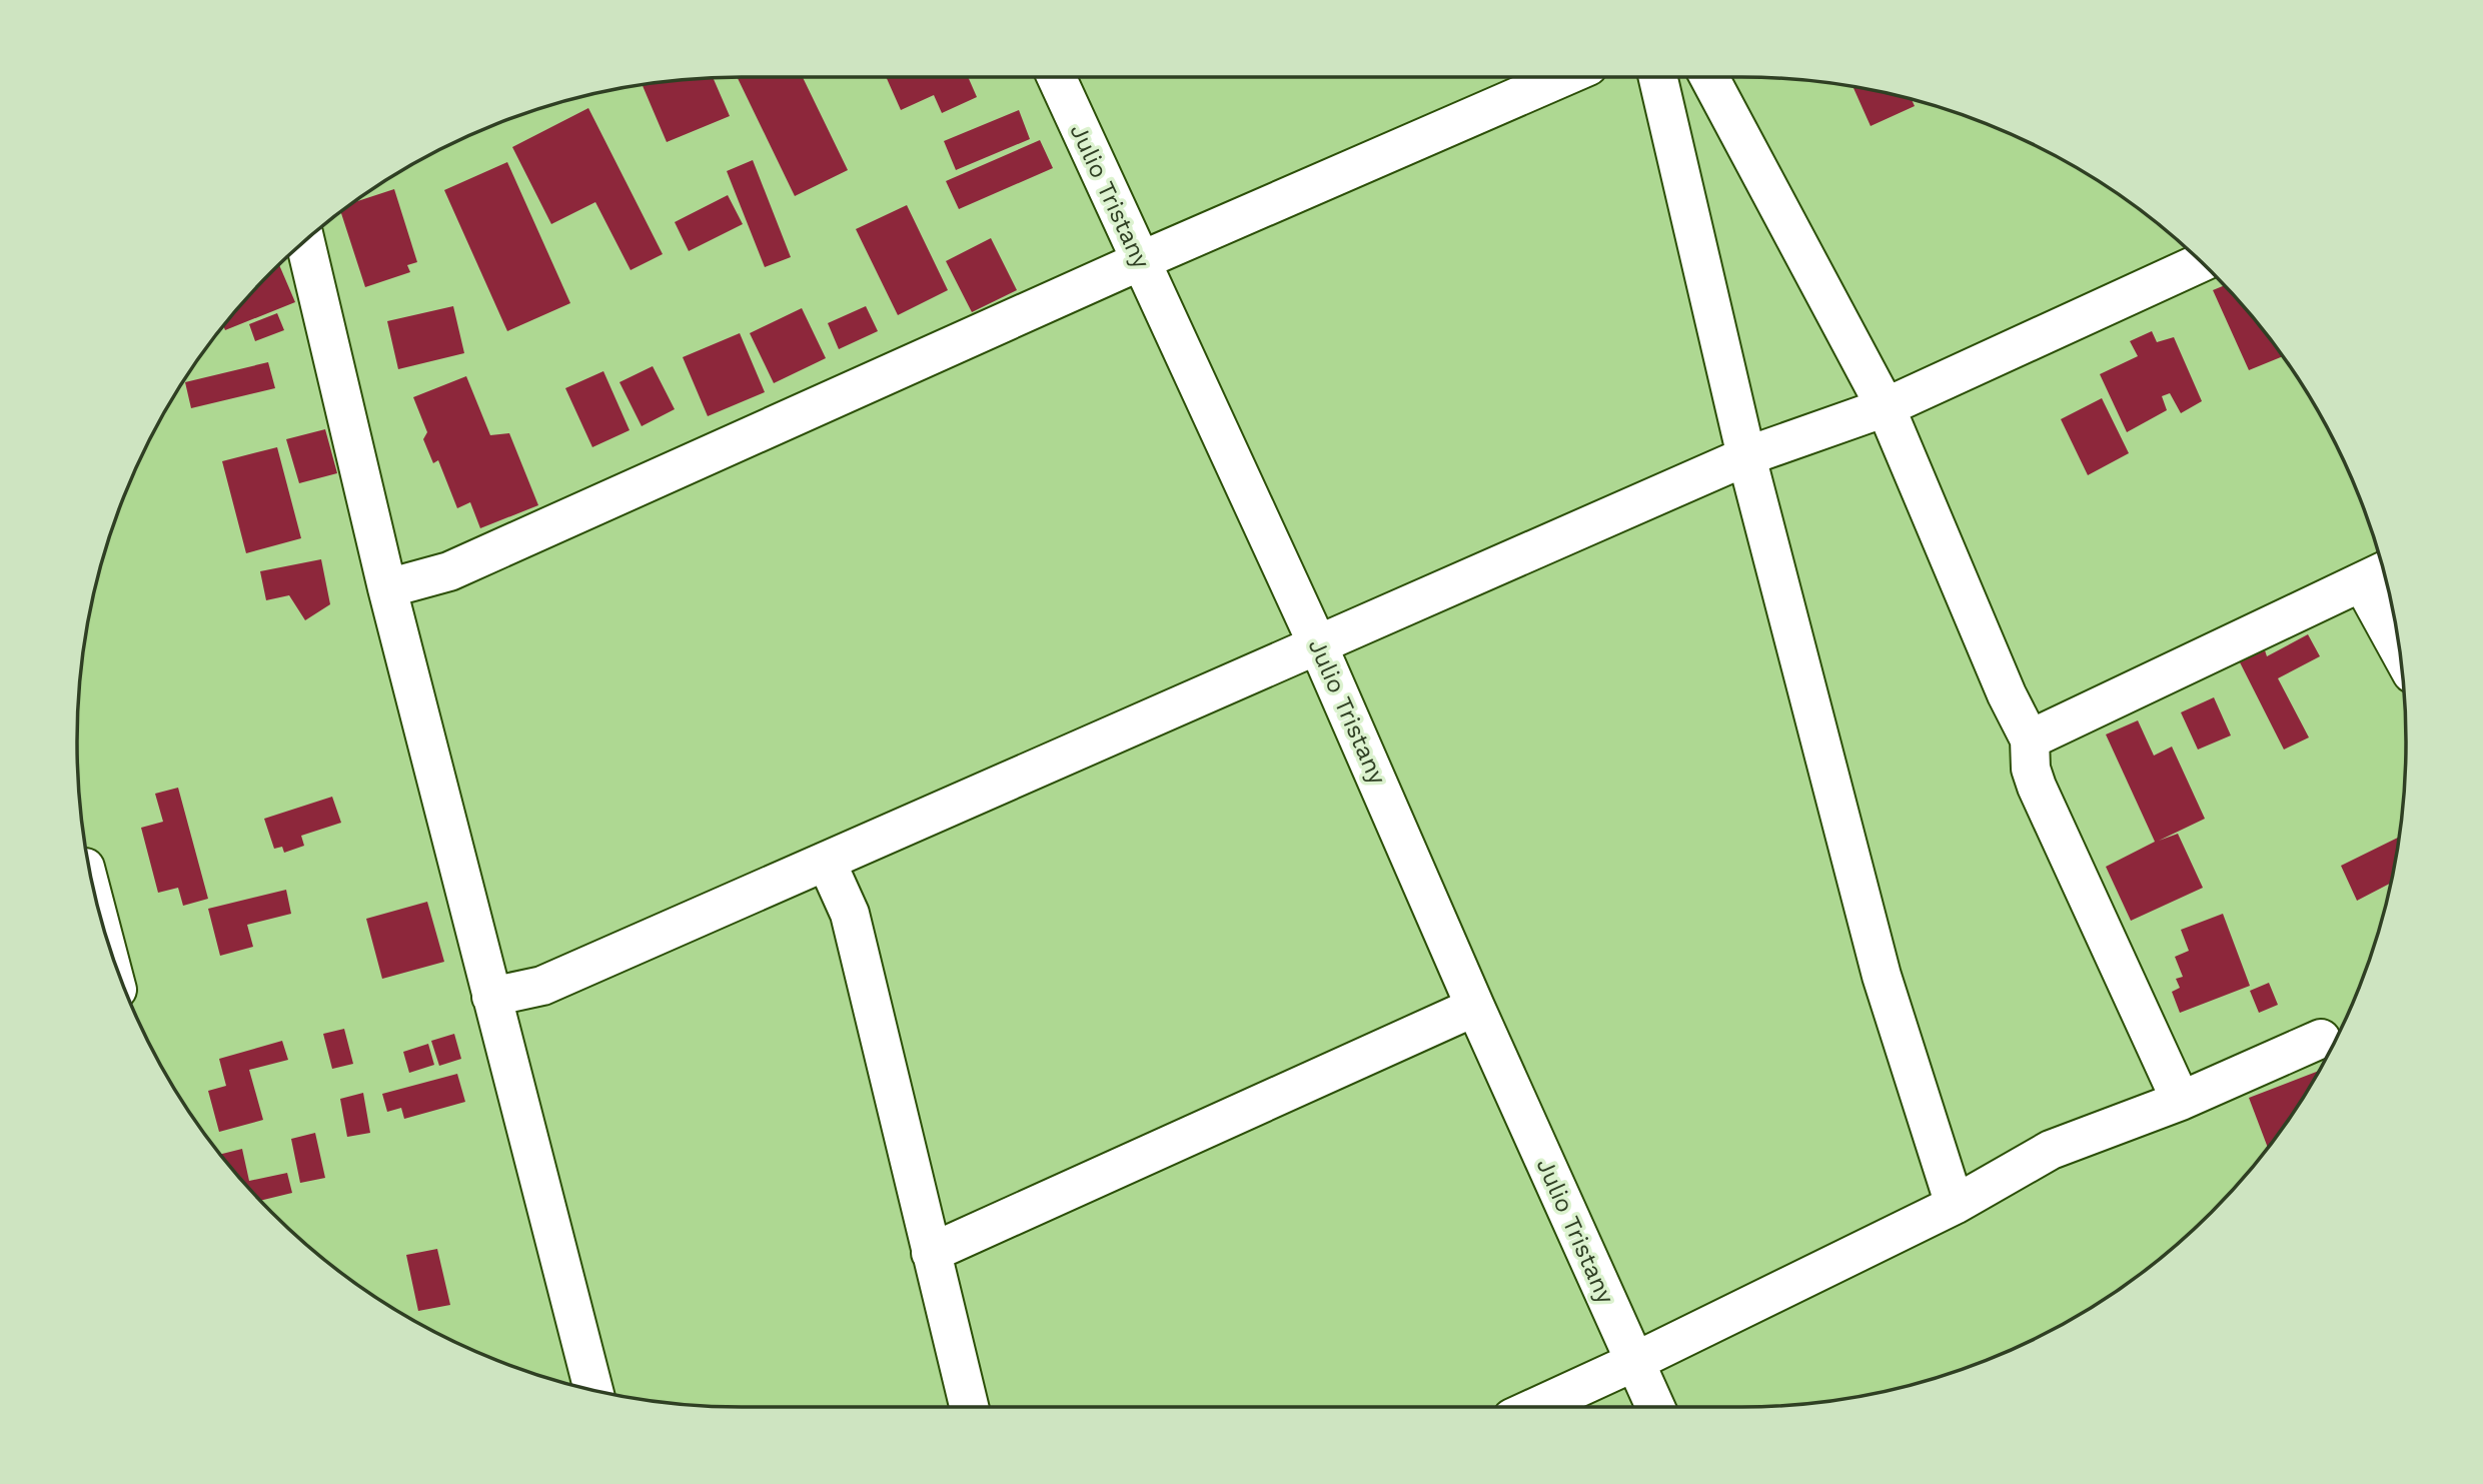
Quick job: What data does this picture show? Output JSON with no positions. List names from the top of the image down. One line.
{"streets":{"street":["Julio Tristany"]}}
